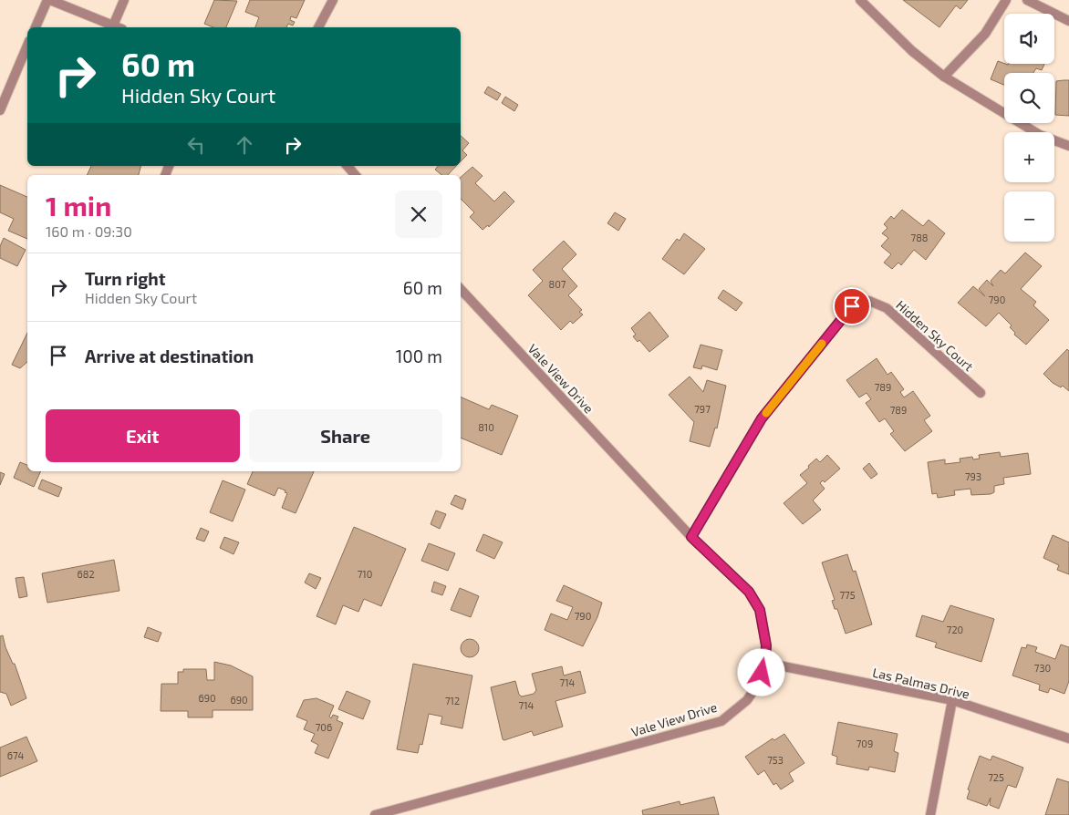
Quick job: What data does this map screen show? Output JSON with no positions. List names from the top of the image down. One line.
{"streets":{"street":["Hidden Sky Court","Vale View Drive","Las Palmas Drive"]},"crossings":[["Hidden Sky Court","Vale View Drive"],["Vale View Drive","Las Palmas Drive"]],"house_numbers":["788","807","790","789","797","789","810","793","682","710","775","790","720","730","714","690","690","712","714","706","709","674","753","725"],"page":{"map_buttons":["+","−"],"turn":["60 m","Hidden Sky Court"],"heading":["1 min","160 m · 09:30"],"list":[{"name":"Turn right","note":"Hidden Sky Court","value":"60 m"},{"name":"Arrive at destination","value":"100 m"}],"buttons":["Exit","Share"]}}
